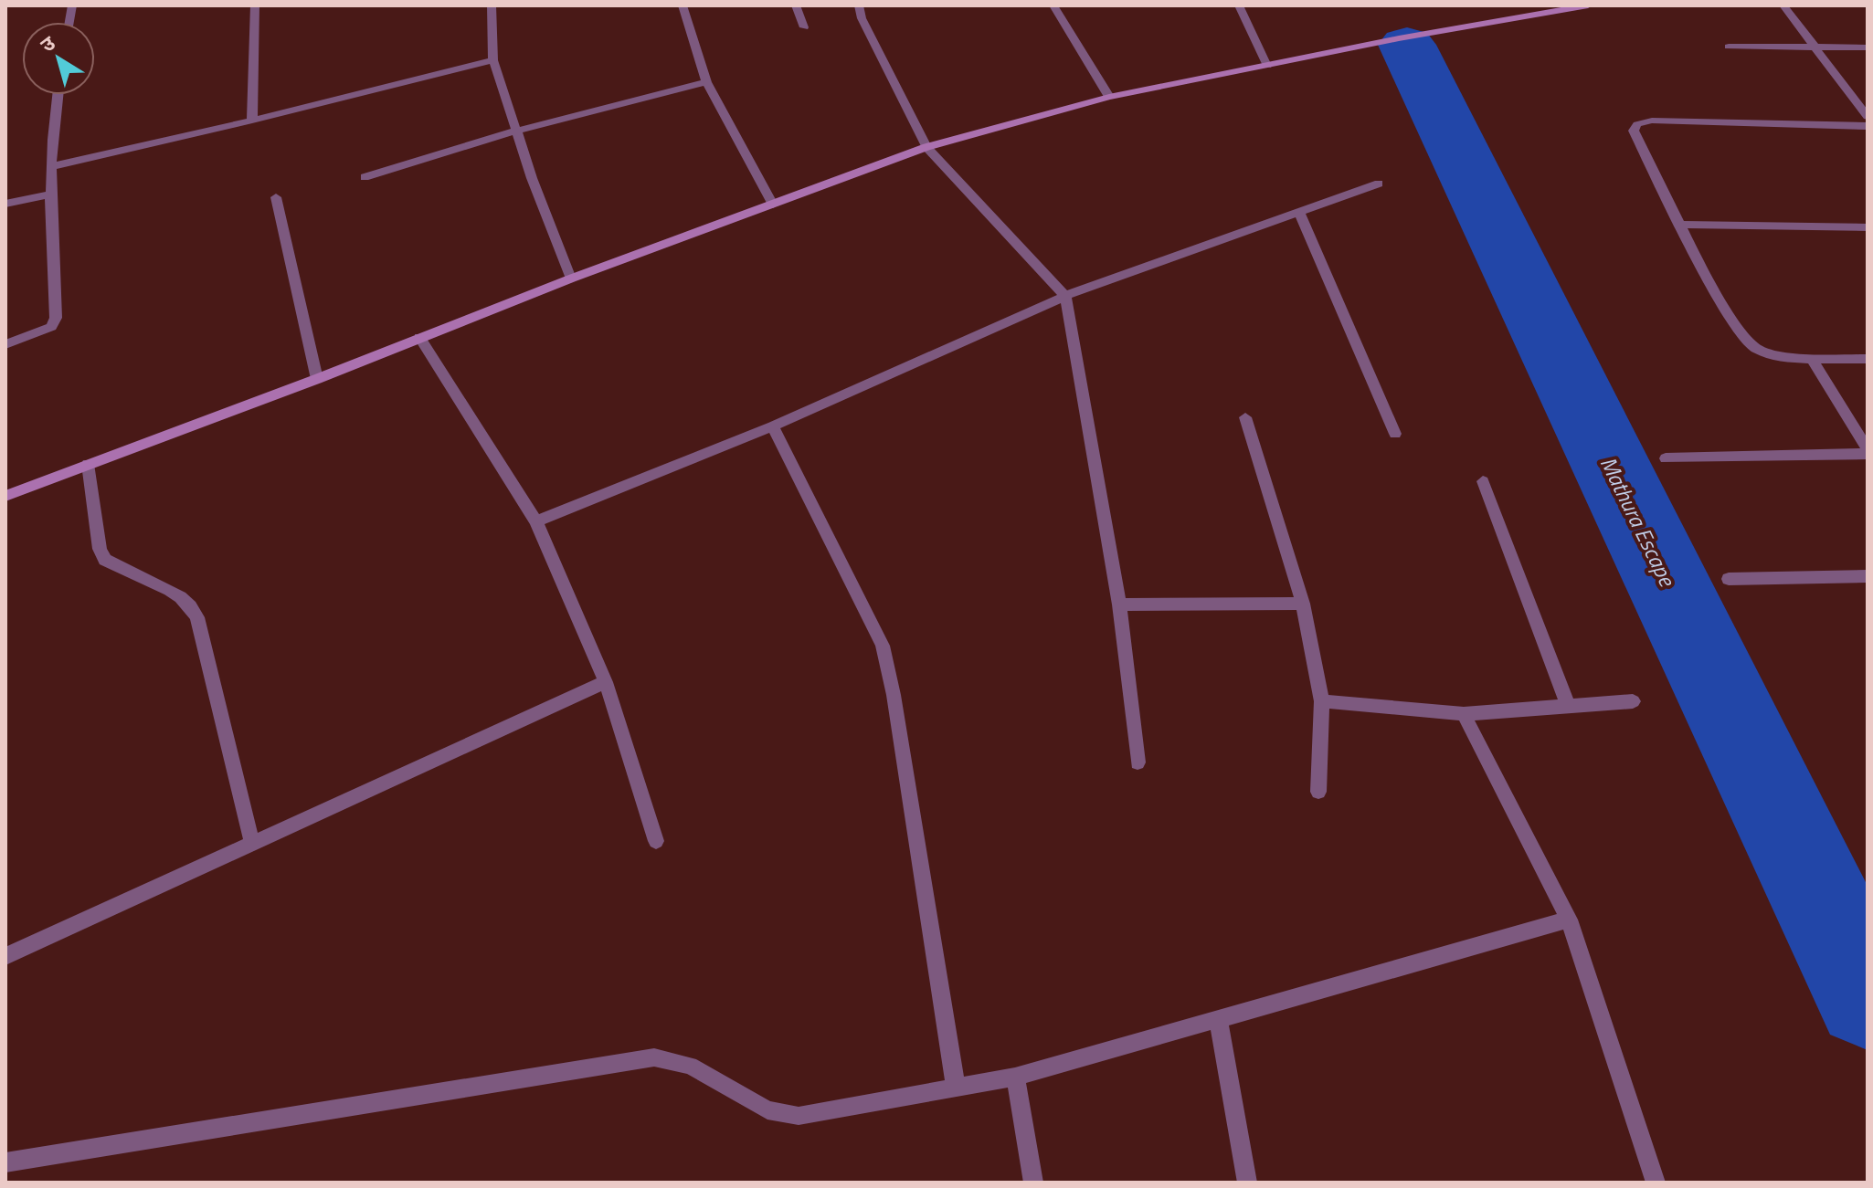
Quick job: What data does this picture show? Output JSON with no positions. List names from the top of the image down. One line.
{"water":["Mathura Escape"],"north":"top left"}
